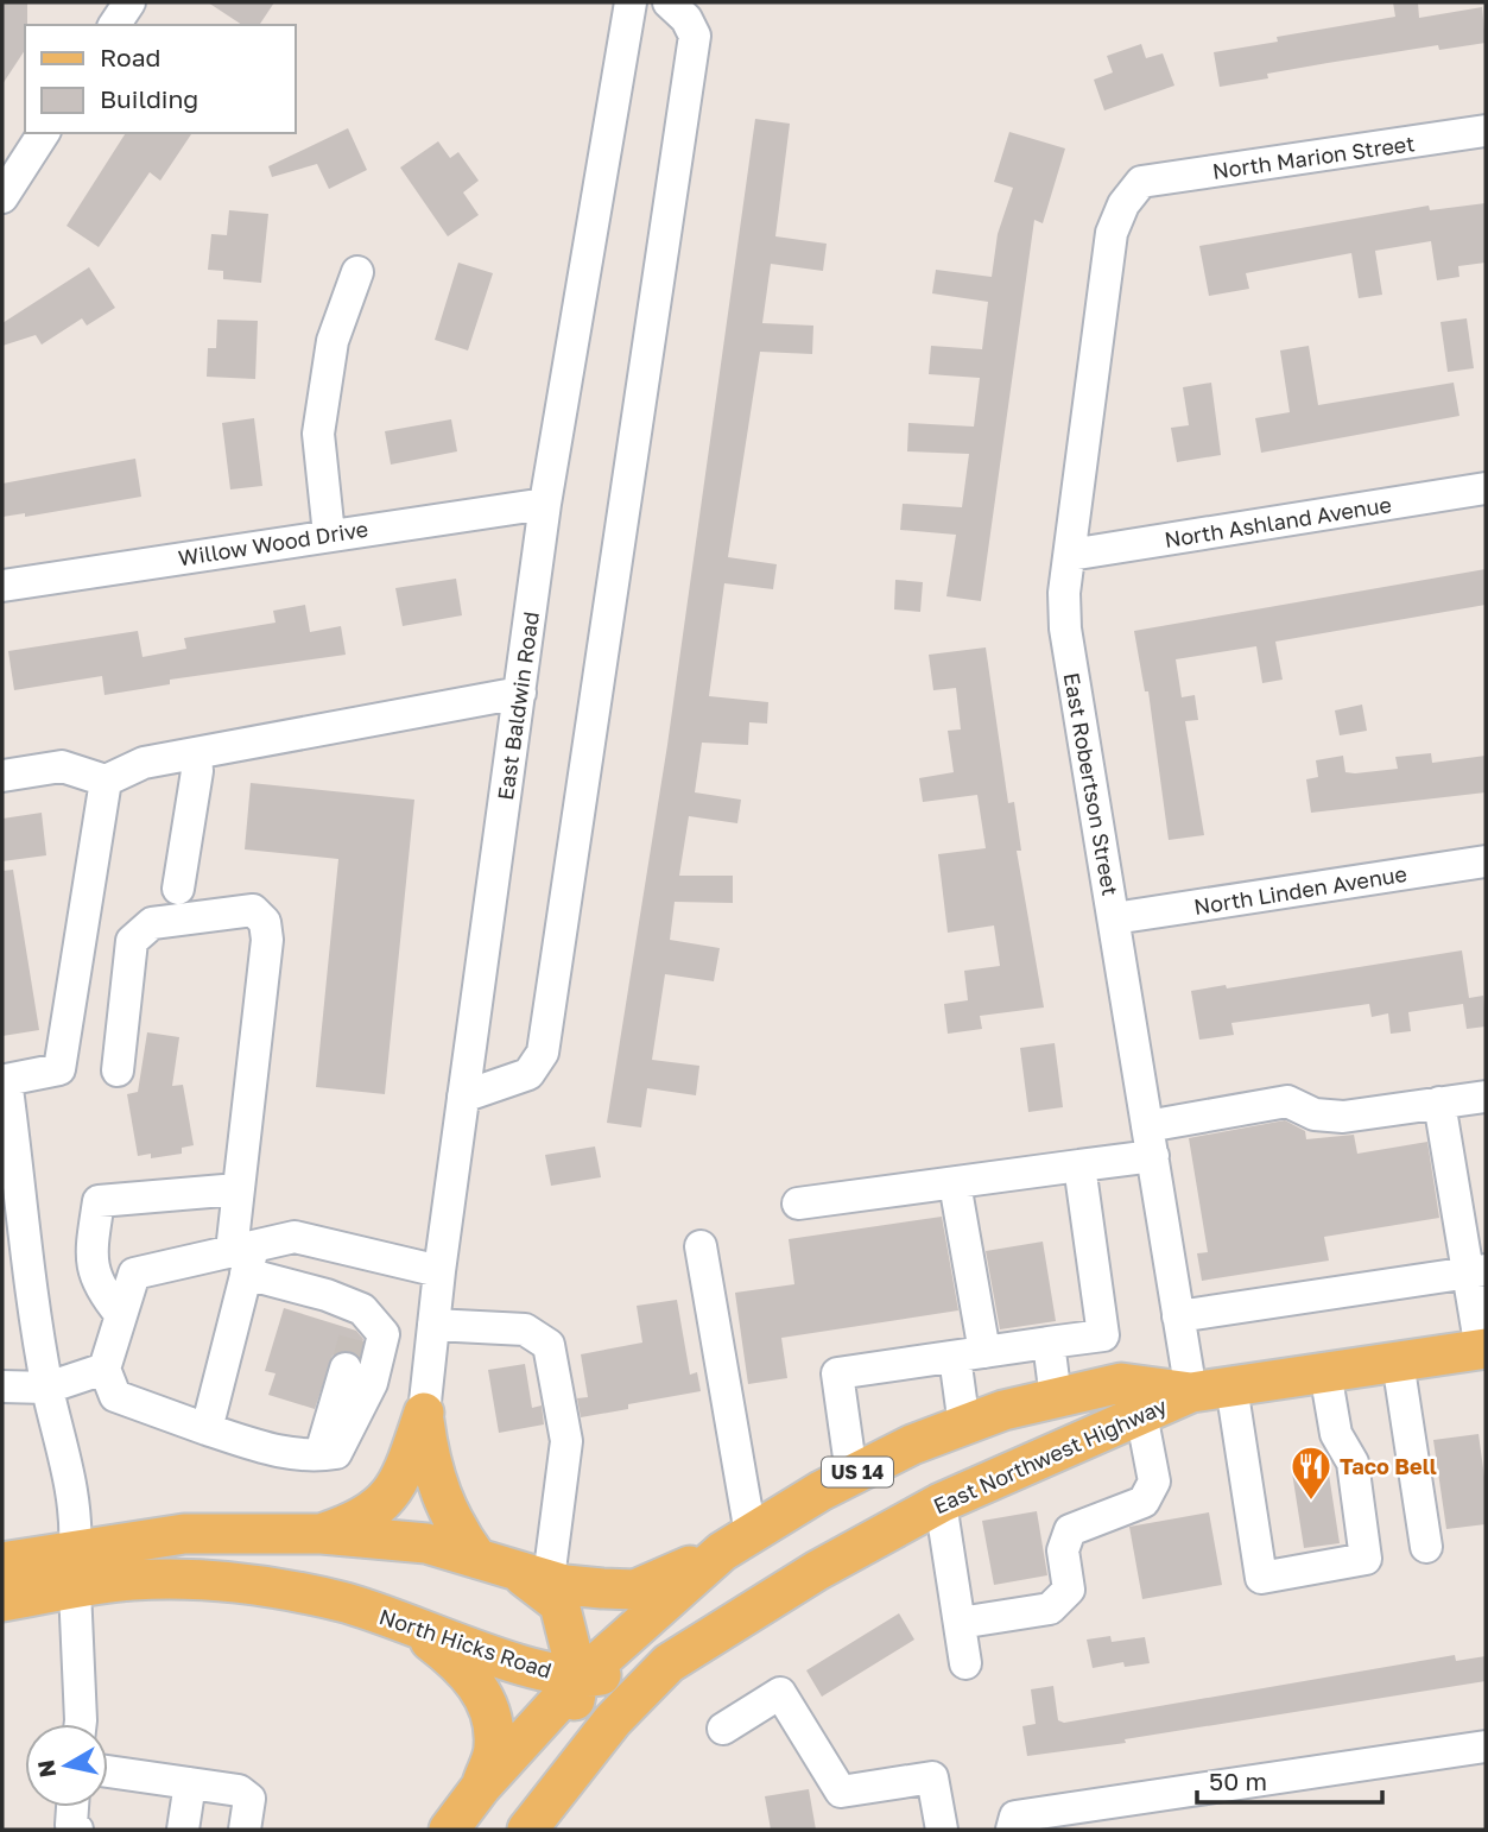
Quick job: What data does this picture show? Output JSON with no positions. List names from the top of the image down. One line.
{"streets":{"main road":["East Northwest Highway","US 14","North Hicks Road"],"street":["North Marion Street","North Ashland Avenue","Willow Wood Drive","East Baldwin Road","East Robertson Street","North Linden Avenue"]},"crossings":[["North Marion Street","East Robertson Street"],["North Ashland Avenue","East Robertson Street"],["Willow Wood Drive","East Baldwin Road"],["East Robertson Street","North Linden Avenue"],["East Robertson Street","East Northwest Highway"],["East Robertson Street","US 14"],["East Northwest Highway","US 14"],["East Northwest Highway","North Hicks Road"]],"places":{"restaurant":["Taco Bell"]},"legend":["Road","Building"],"scale_bar":"50 m","north":"left"}
